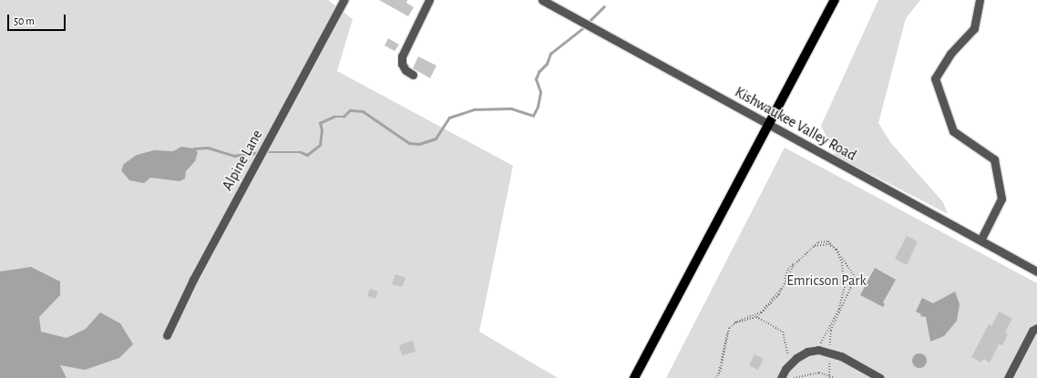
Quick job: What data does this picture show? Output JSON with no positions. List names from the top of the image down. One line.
{"streets":{"street":["Kishwaukee Valley Road","Alpine Lane"]},"parks":["Emricson Park"],"scale_bar":"50 m"}
